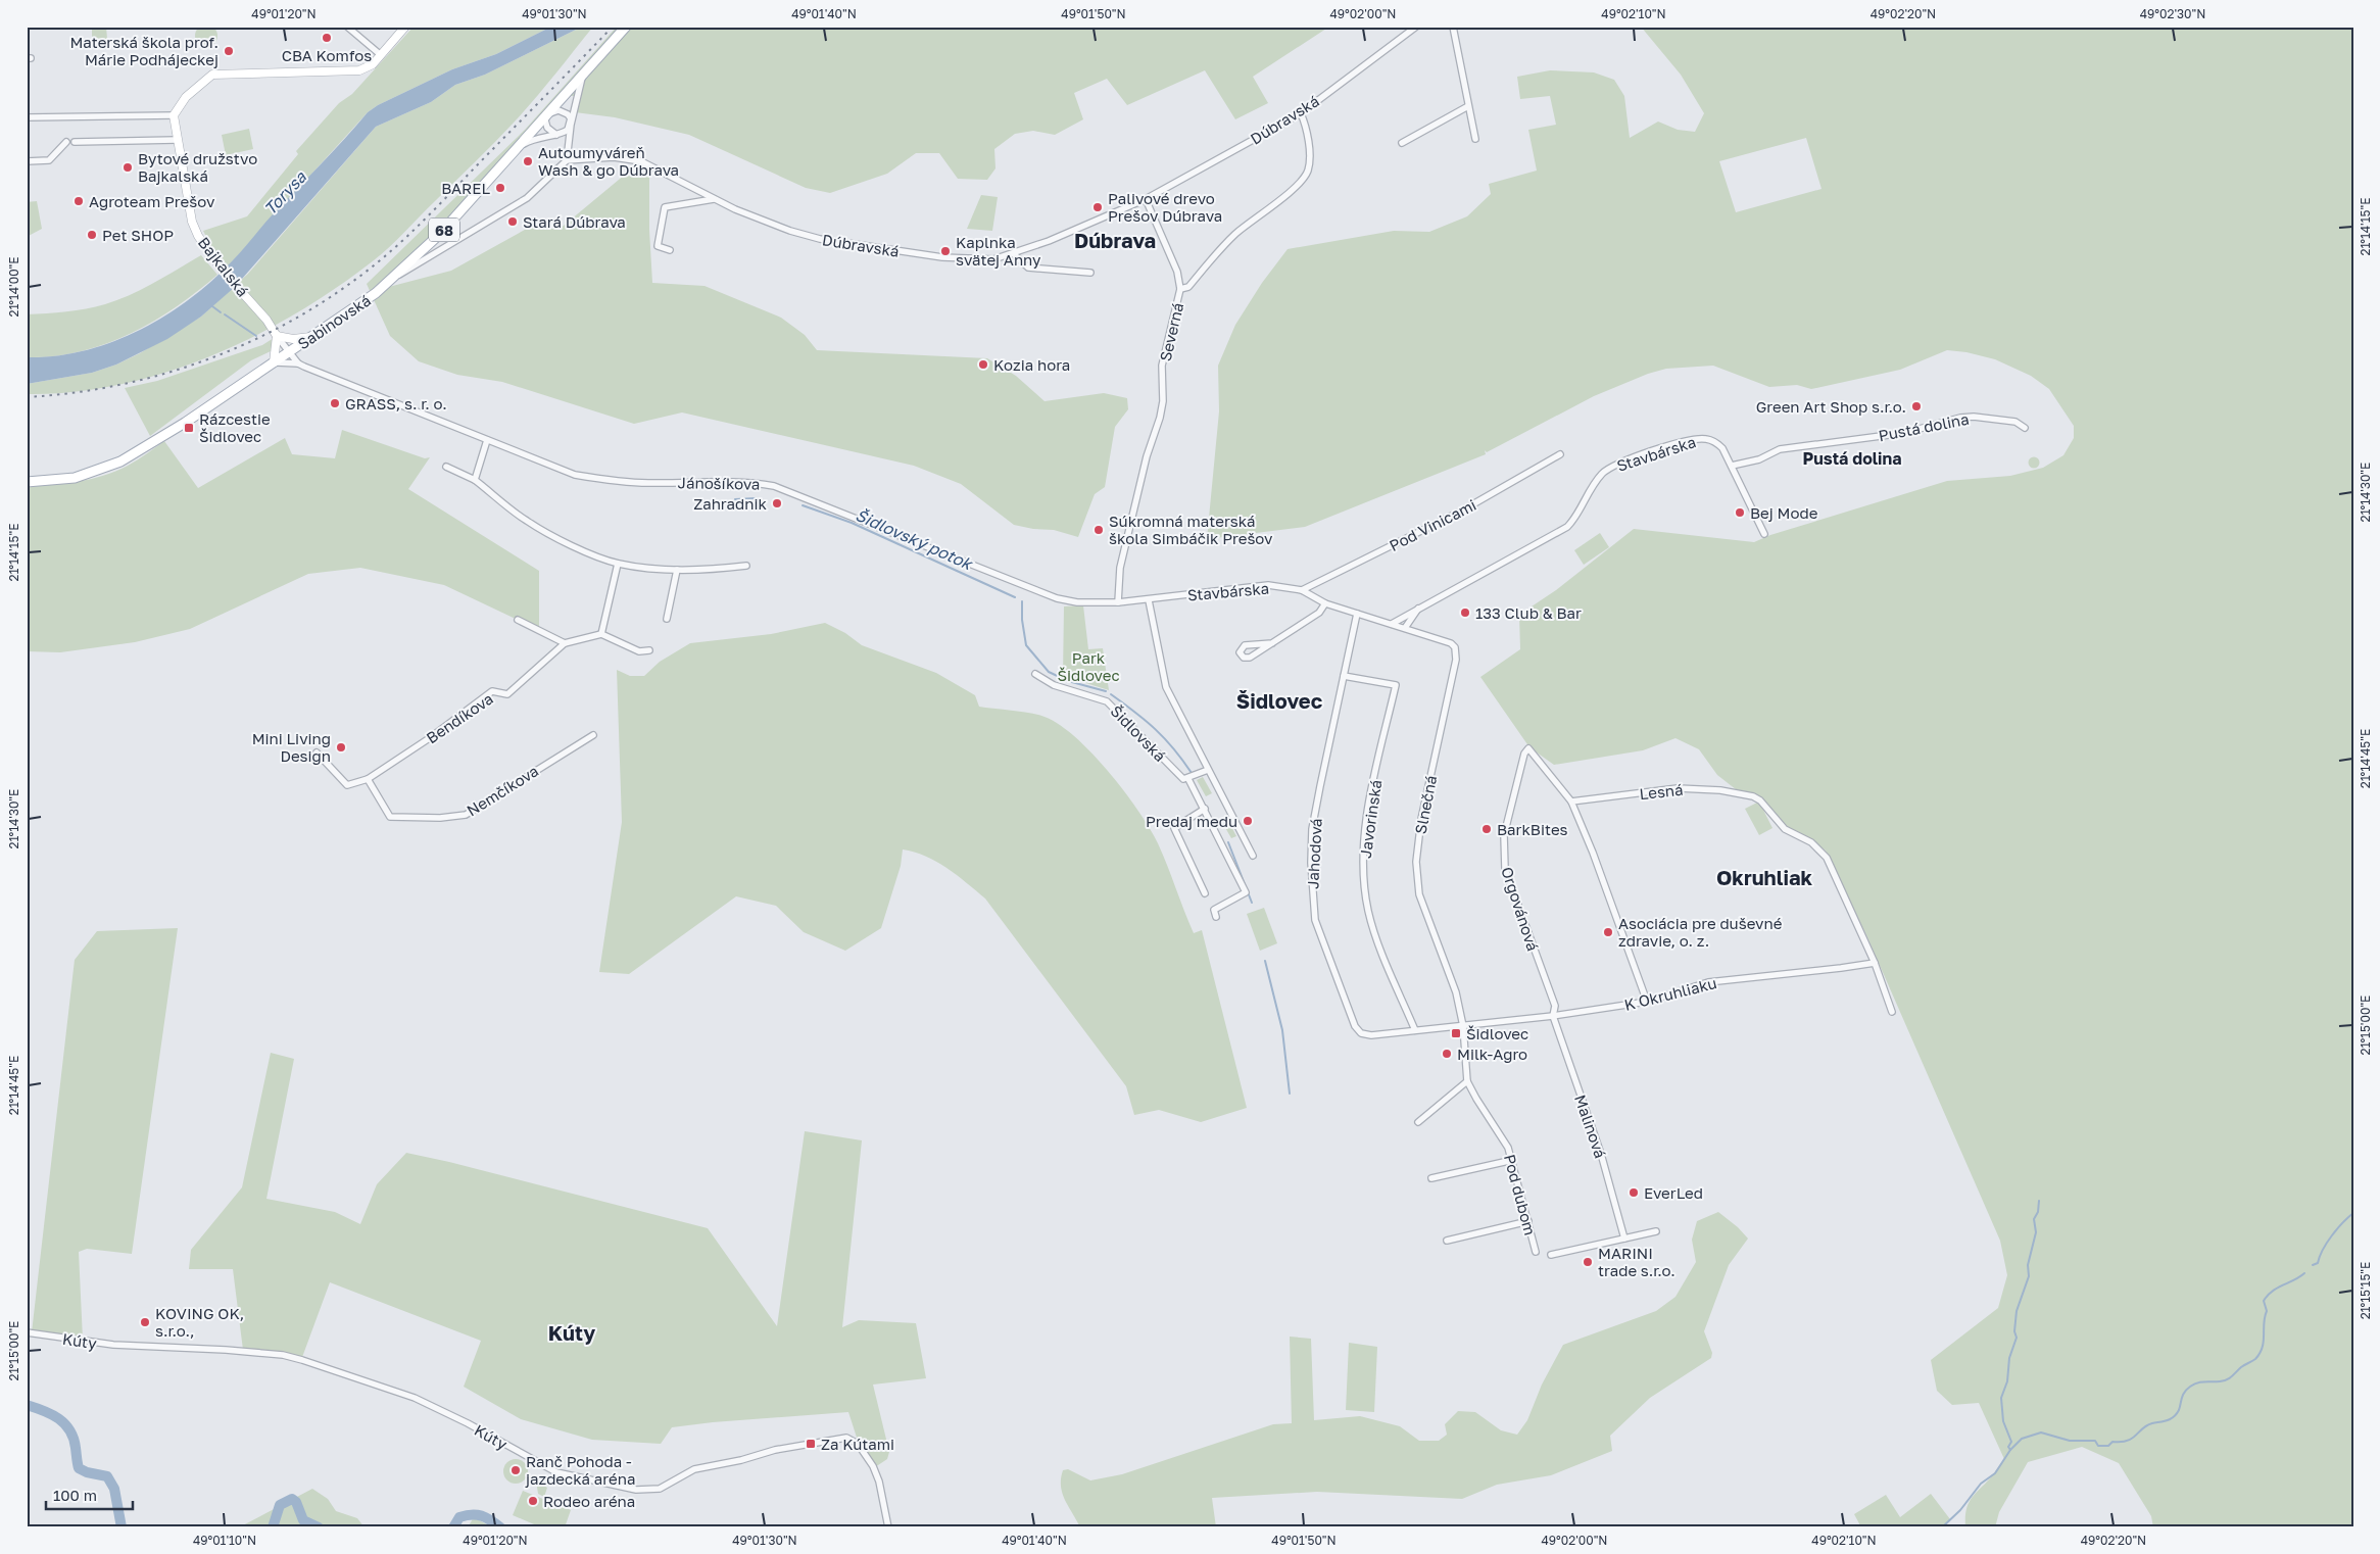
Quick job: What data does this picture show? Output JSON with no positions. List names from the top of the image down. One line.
{"streets":{"main road":["68","Sabinovská"],"street":["Dúbravská","Bajkalská","Severná","Pustá dolina","Stavbárska","Jánošíkova","Pod Vinicami","Bendíkova","Šidlovská","Nemčíkova","Lesná","Slnečná","Javorinská","Jahodová","Orgovánová","K Okruhliaku","Malinová","Pod dubom","Kúty"]},"crossings":[["Dúbravská","Severná"],["68","Sabinovská"],["Bajkalská","Sabinovská"],["Severná","Jánošíkova"],["Pustá dolina","Stavbárska"],["Stavbárska","Jánošíkova"],["Stavbárska","Pod Vinicami"],["Stavbárska","Slnečná"],["Stavbárska","Jahodová"],["Bendíkova","Nemčíkova"],["Lesná","Orgovánová"],["Lesná","K Okruhliaku"],["Slnečná","K Okruhliaku"],["Slnečná","Pod dubom"],["Javorinská","Jahodová"],["Javorinská","K Okruhliaku"],["Jahodová","K Okruhliaku"],["Orgovánová","K Okruhliaku"],["Orgovánová","Malinová"],["K Okruhliaku","Malinová"],["K Okruhliaku","Pod dubom"]],"districts":["Dúbrava","Pustá dolina","Šidlovec","Okruhliak","Kúty"],"water":["Torysa","Šidlovský potok"],"parks":["Park Šidlovec"],"places":{"other":["CBA Komfos","Materská škola prof. Márie Podhájeckej","Autoumyváreň Wash & go Dúbrava","Bytové družstvo Bajkalská","BAREL","Agroteam Prešov","Palivové drevo Prešov Dúbrava","Stará Dúbrava","Pet SHOP","Kaplnka svätej Anny","Kozia hora","GRASS, s. r. o.","Green Art Shop s.r.o.","Zahradnik","Bej Mode","Súkromná materská škola Simbáčik Prešov","133 Club & Bar","Mini Living Design","Predaj medu","BarkBites","Asociácia pre duševné zdravie, o. z.","Milk-Agro","EverLed","MARINI trade s.r.o.","KOVING OK, s.r.o.,","Ranč Pohoda - jazdecká aréna","Rodeo aréna"],"transit":["Rázcestie Šidlovec","Šidlovec","Za Kútami"]},"scale_bar":"100 m","coordinates":["49°01'20\"N","49°01'30\"N","49°01'40\"N","49°01'50\"N","49°02'00\"N","49°02'10\"N","49°02'20\"N","49°02'30\"N","21°14'15\"E","21°14'00\"E","21°14'30\"E","21°14'45\"E","21°15'00\"E","21°15'15\"E","49°01'10\"N"]}
